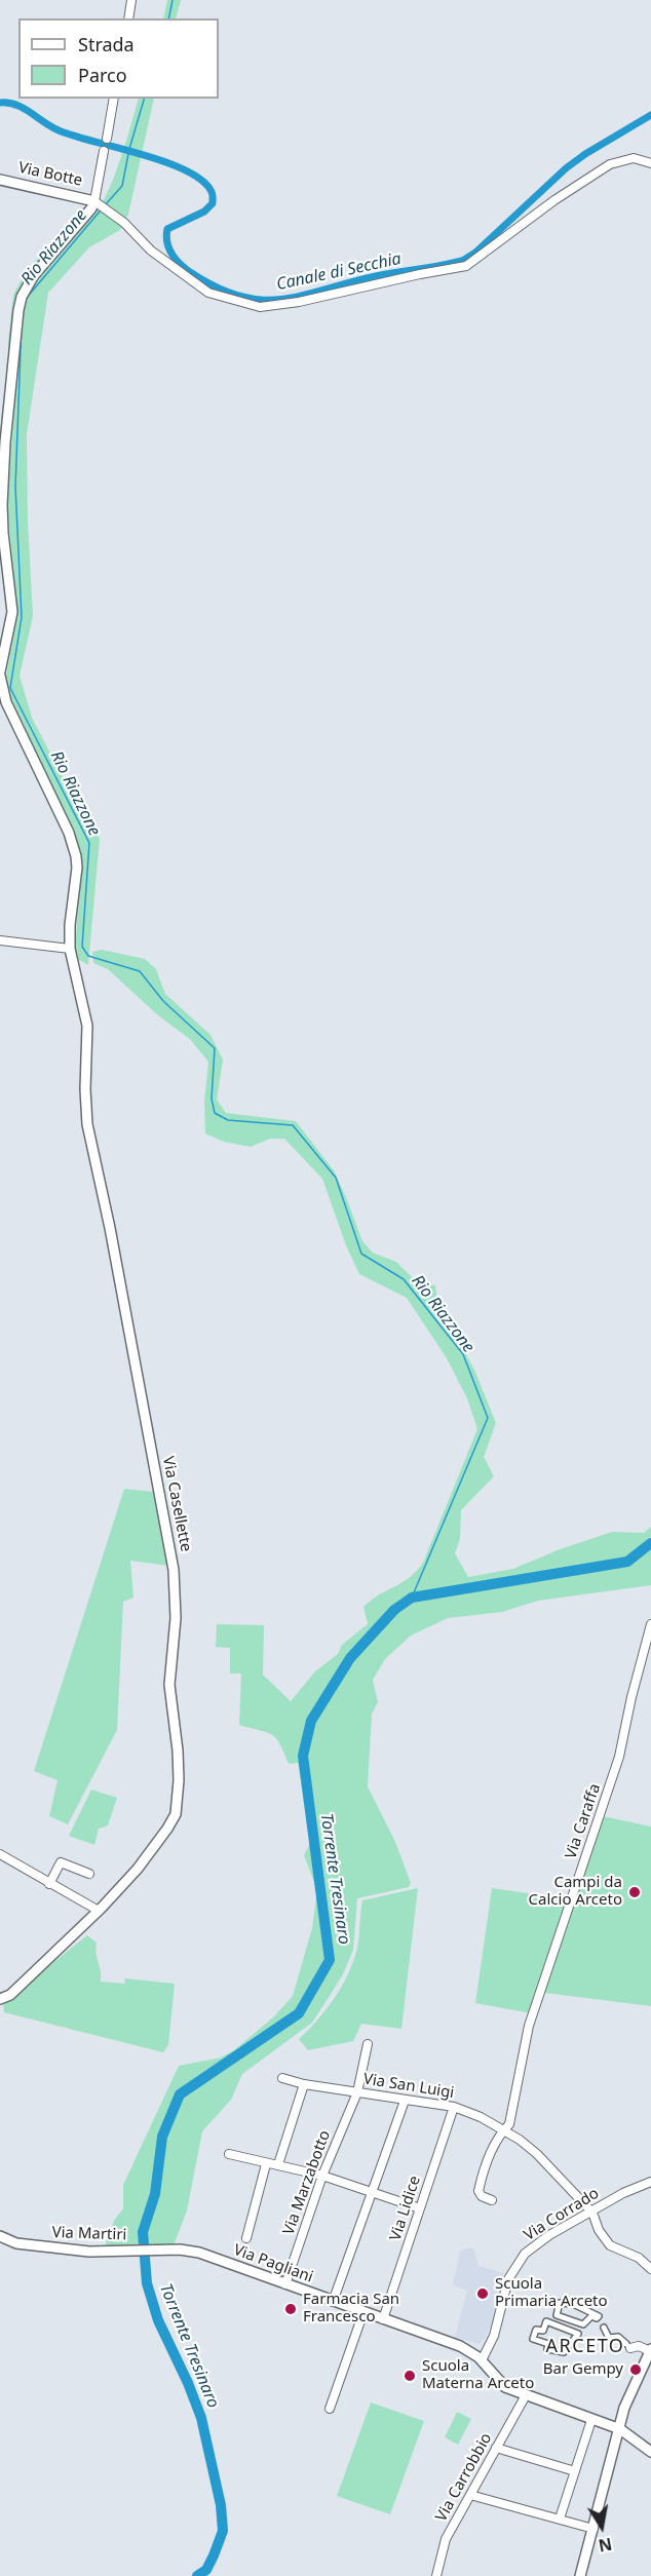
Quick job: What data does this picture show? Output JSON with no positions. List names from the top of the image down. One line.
{"streets":{"street":["Via Botte","Via Casellette","Via Caraffa","Via San Luigi","Via Marzabotto","Via Lidice","Via Corrado","Via Martiri","Via Pagliani","Via Carrobbio"]},"crossings":[["Via Caraffa","Via San Luigi"],["Via San Luigi","Via Marzabotto"],["Via San Luigi","Via Lidice"],["Via San Luigi","Via Corrado"],["Via Marzabotto","Via Pagliani"],["Via Lidice","Via Pagliani"],["Via Corrado","Via Pagliani"],["Via Martiri","Via Pagliani"],["Via Pagliani","Via Carrobbio"]],"districts":["ARCETO"],"water":["Rio Riazzone","Canale di Secchia","Torrente Tresinaro"],"places":["Campi da Calcio Arceto","Scuola Primaria Arceto","Farmacia San Francesco","Bar Gempy","Scuola Materna Arceto"],"legend":["Strada","Parco"],"north":"bottom"}
